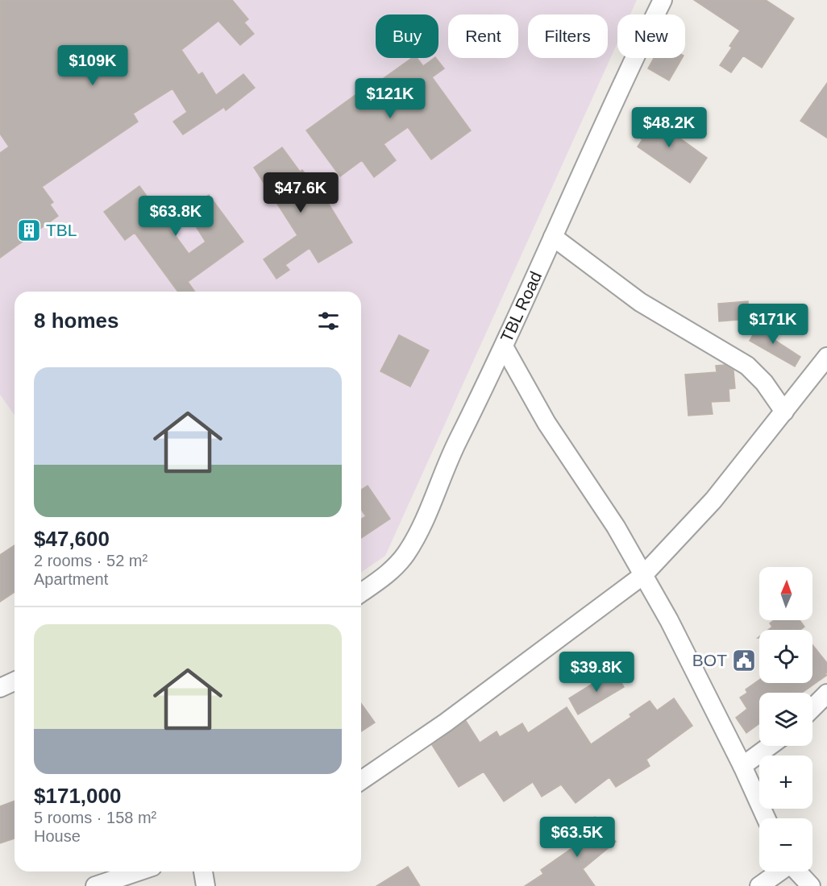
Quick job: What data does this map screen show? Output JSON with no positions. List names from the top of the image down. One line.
{"streets":{"street":["TBL Road"]},"places":{"building":["TBL"],"public building":["BOT"]},"north":"top","page":{"chip":["Buy","Rent","Filters","New"],"price":["$109K","$121K","$48.2K","$47.6K","$63.8K","$171K","$39.8K","$63.5K"],"heading":"8 homes","list":[{"name":"$47,600","note":"2 rooms · 52 m² · Apartment"},{"name":"$171,000","note":"5 rooms · 158 m² · House"}],"map_buttons":["+","−"]}}
